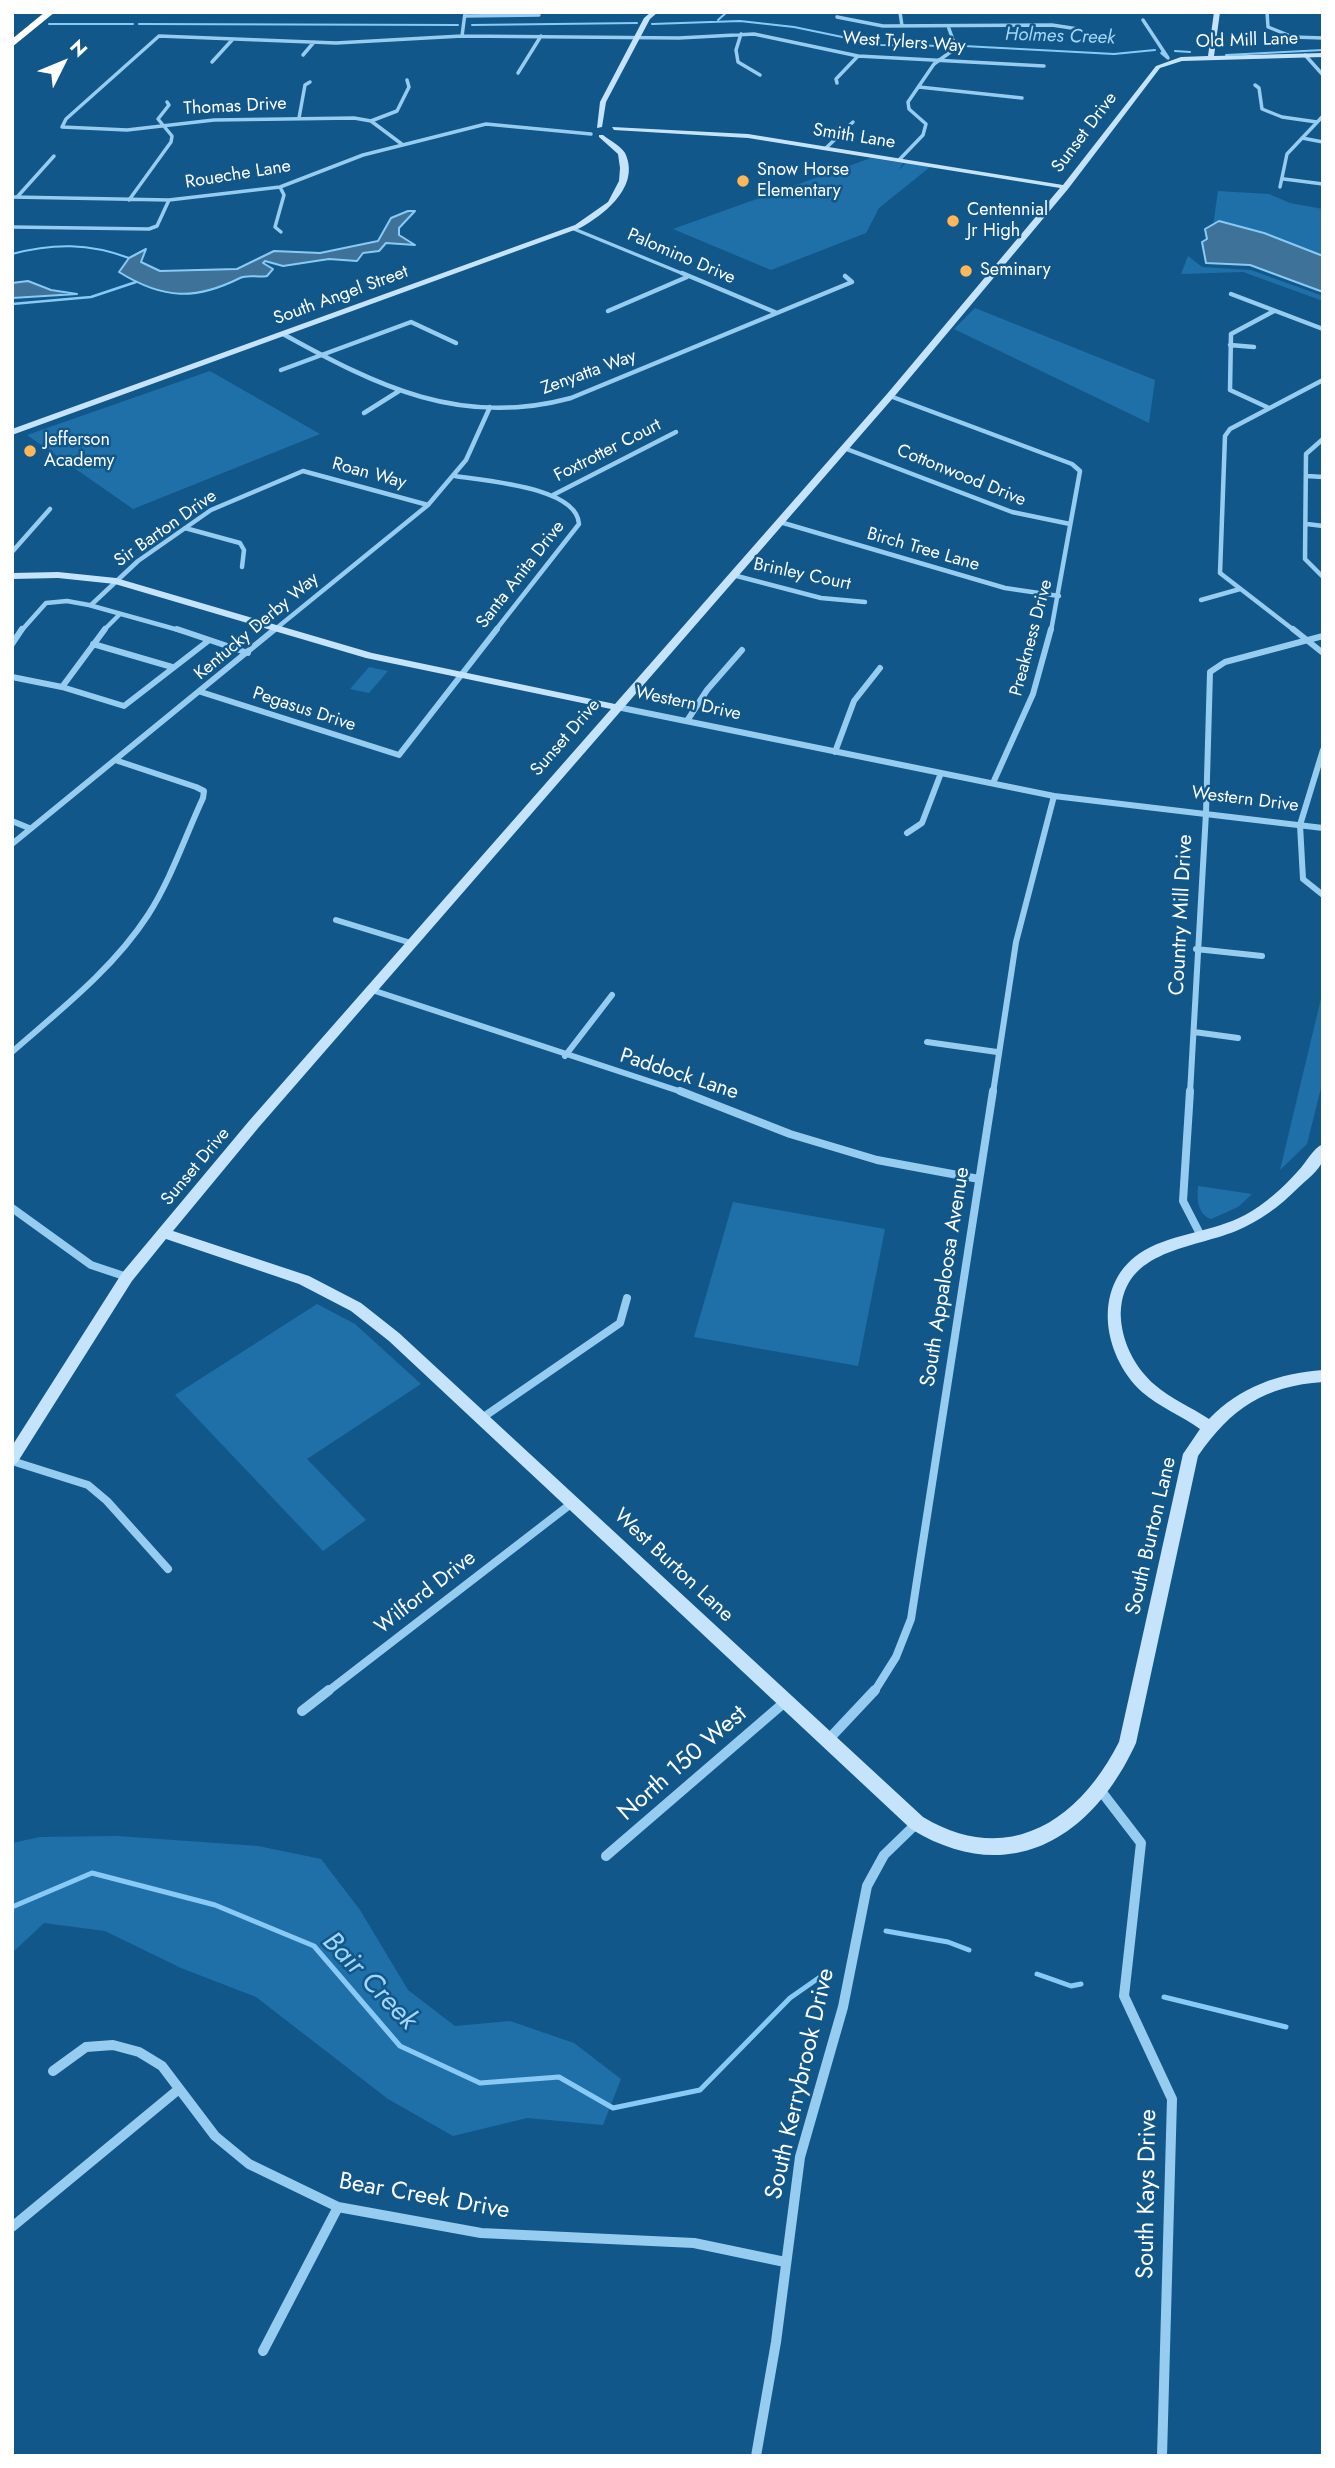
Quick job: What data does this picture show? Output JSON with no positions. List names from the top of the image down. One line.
{"streets":{"street":["Old Mill Lane","West Tylers Way","Thomas Drive","Sunset Drive","Smith Lane","Roueche Lane","Palomino Drive","South Angel Street","Zenyatta Way","Foxtrotter Court","Roan Way","Cottonwood Drive","Sir Barton Drive","Birch Tree Lane","Santa Anita Drive","Brinley Court","Kentucky Derby Way","Preakness Drive","Western Drive","Pegasus Drive","Country Mill Drive","Paddock Lane","South Appaloosa Avenue","South Burton Lane","West Burton Lane","Wilford Drive","North 150 West","South Kerrybrook Drive","South Kays Drive","Bear Creek Drive"]},"crossings":[["Old Mill Lane","Sunset Drive"],["West Tylers Way","Thomas Drive"],["Sunset Drive","Smith Lane"],["Sunset Drive","Cottonwood Drive"],["Sunset Drive","Birch Tree Lane"],["Sunset Drive","Brinley Court"],["Sunset Drive","Preakness Drive"],["Sunset Drive","Western Drive"],["Sunset Drive","Paddock Lane"],["Sunset Drive","West Burton Lane"],["Smith Lane","Roueche Lane"],["Smith Lane","South Angel Street"],["Palomino Drive","South Angel Street"],["Palomino Drive","Zenyatta Way"],["South Angel Street","Zenyatta Way"],["Zenyatta Way","Kentucky Derby Way"],["Foxtrotter Court","Santa Anita Drive"],["Roan Way","Sir Barton Drive"],["Roan Way","Kentucky Derby Way"],["Cottonwood Drive","Preakness Drive"],["Sir Barton Drive","Western Drive"],["Birch Tree Lane","Preakness Drive"],["Santa Anita Drive","Kentucky Derby Way"],["Santa Anita Drive","Western Drive"],["Santa Anita Drive","Pegasus Drive"],["Kentucky Derby Way","Western Drive"],["Kentucky Derby Way","Pegasus Drive"],["Preakness Drive","Western Drive"],["Western Drive","Country Mill Drive"],["Western Drive","South Appaloosa Avenue"],["Paddock Lane","South Appaloosa Avenue"],["South Appaloosa Avenue","West Burton Lane"],["South Burton Lane","West Burton Lane"],["West Burton Lane","Wilford Drive"],["West Burton Lane","North 150 West"],["West Burton Lane","South Kerrybrook Drive"],["West Burton Lane","South Kays Drive"],["South Kerrybrook Drive","Bear Creek Drive"]],"water":["Holmes Creek","Bair Creek"],"places":["Snow Horse Elementary","Centennial Jr High","Seminary","Jefferson Academy"],"north":"top right"}
